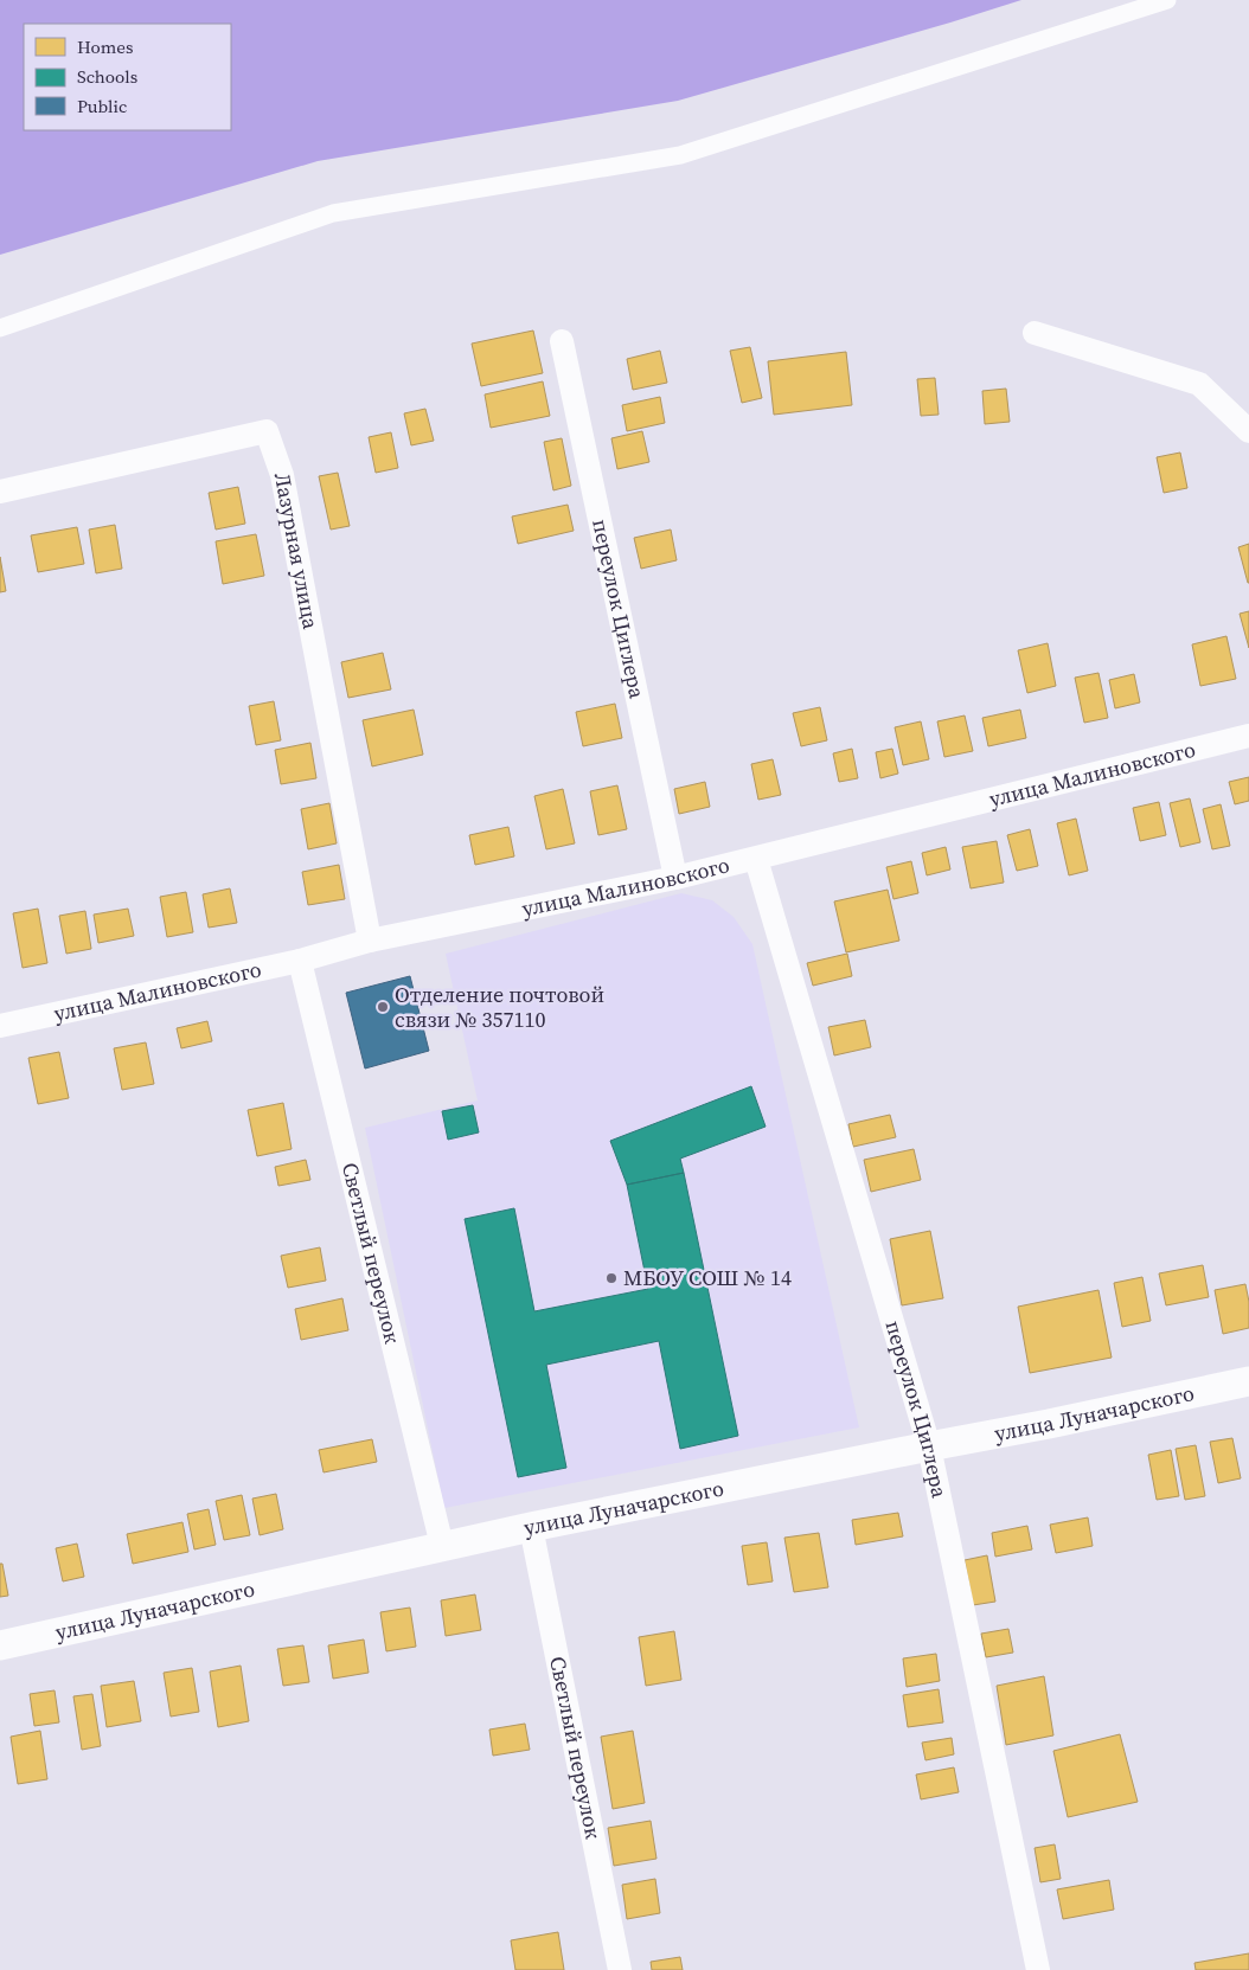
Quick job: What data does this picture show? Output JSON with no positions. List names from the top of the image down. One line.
{"streets":{"street":["Лазурная улица","переулок Циглера","улица Малиновского","Светлый переулок","улица Луначарского"]},"crossings":[["Лазурная улица","улица Малиновского"],["переулок Циглера","улица Малиновского"],["переулок Циглера","улица Луначарского"],["улица Малиновского","Светлый переулок"],["Светлый переулок","улица Луначарского"]],"places":["Отделение почтовой связи № 357110","МБОУ СОШ № 14"],"legend":["Homes","Schools","Public"]}
